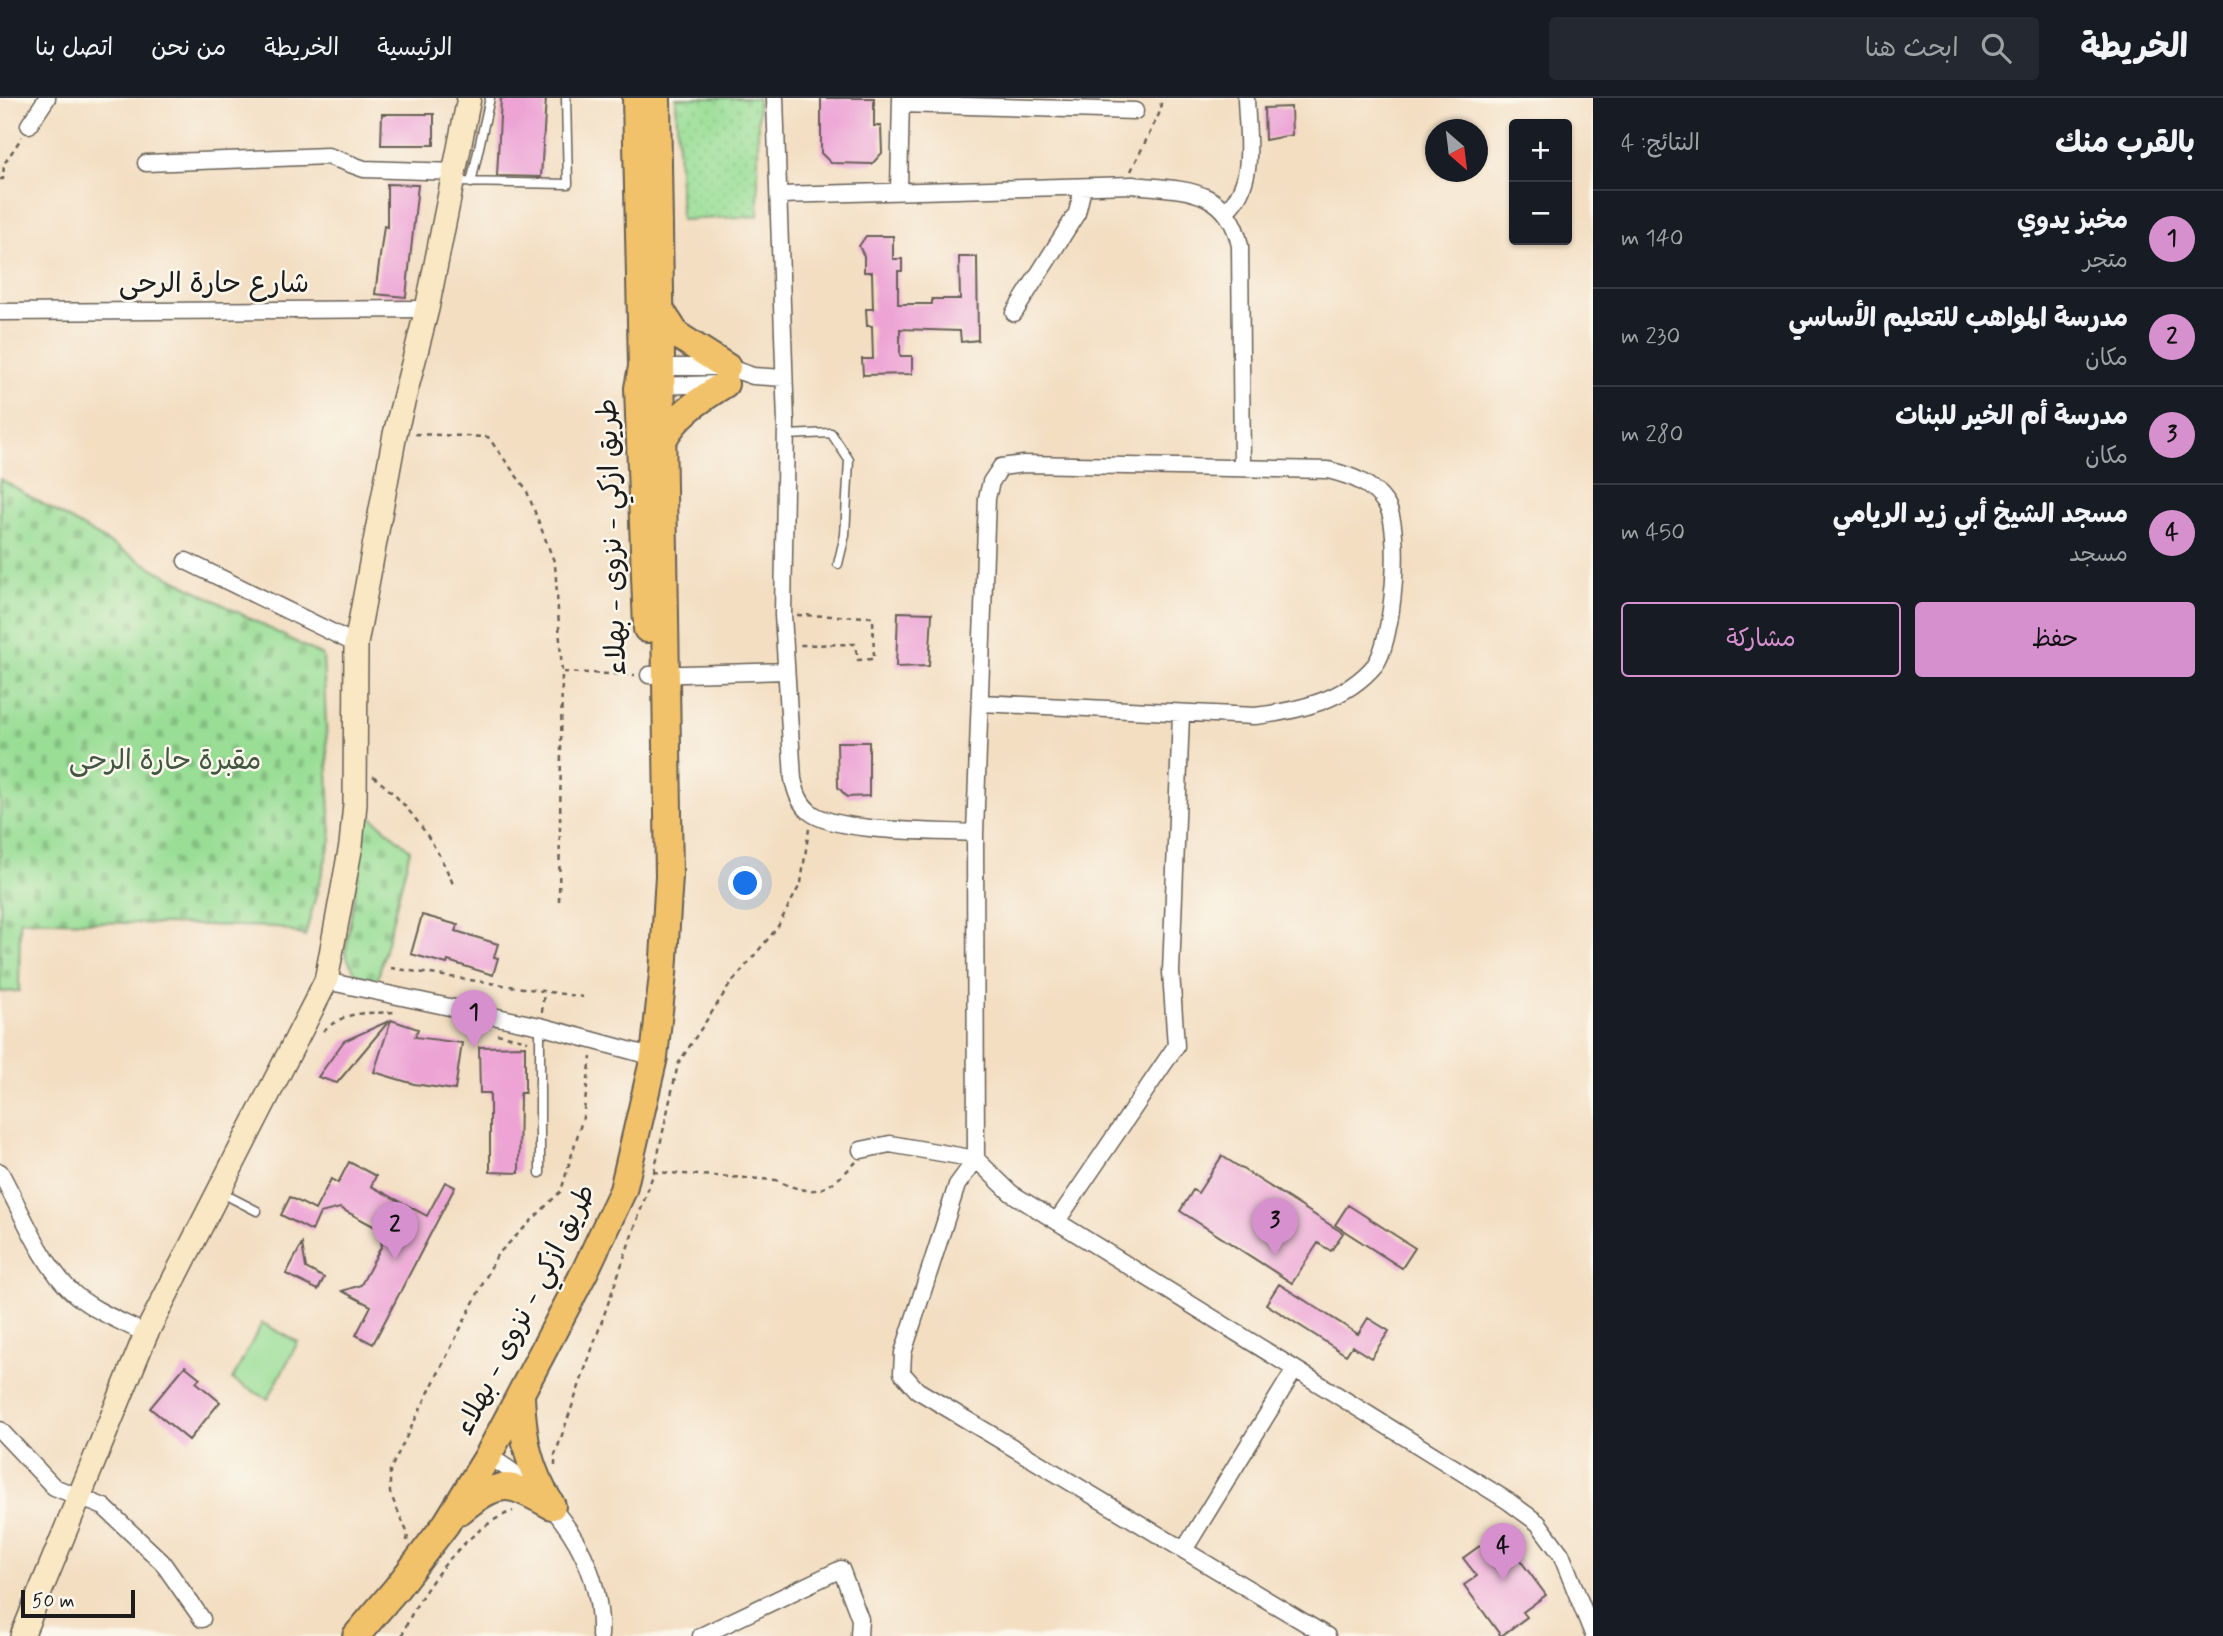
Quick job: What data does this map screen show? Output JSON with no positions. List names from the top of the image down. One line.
{"streets":{"main road":["طريق ازكي - نزوى - بهلاء"],"street":["شارع حارة الرحى"]},"parks":["مقبرة حارة الرحى"],"scale_bar":"50 m","north":"bottom right","page":{"header":"الخريطة","search":"ابحث هنا","nav":["الرئيسية","الخريطة","من نحن","اتصل بنا"],"heading":["بالقرب منك","النتائج: 4"],"map_buttons":["+","−"],"list":[{"mark":"1","name":"مخبز يدوي","note":"متجر","value":"140 m"},{"mark":"2","name":"مدرسة المواهب للتعليم الأساسي","note":"مكان","value":"230 m"},{"mark":"3","name":"مدرسة أم الخير للبنات","note":"مكان","value":"280 m"},{"mark":"4","name":"مسجد الشيخ أبي زيد الريامي","note":"مسجد","value":"450 m"}],"buttons":["حفظ","مشاركة"],"pins":["1","3","2","4"],"scale":"50 m"}}
